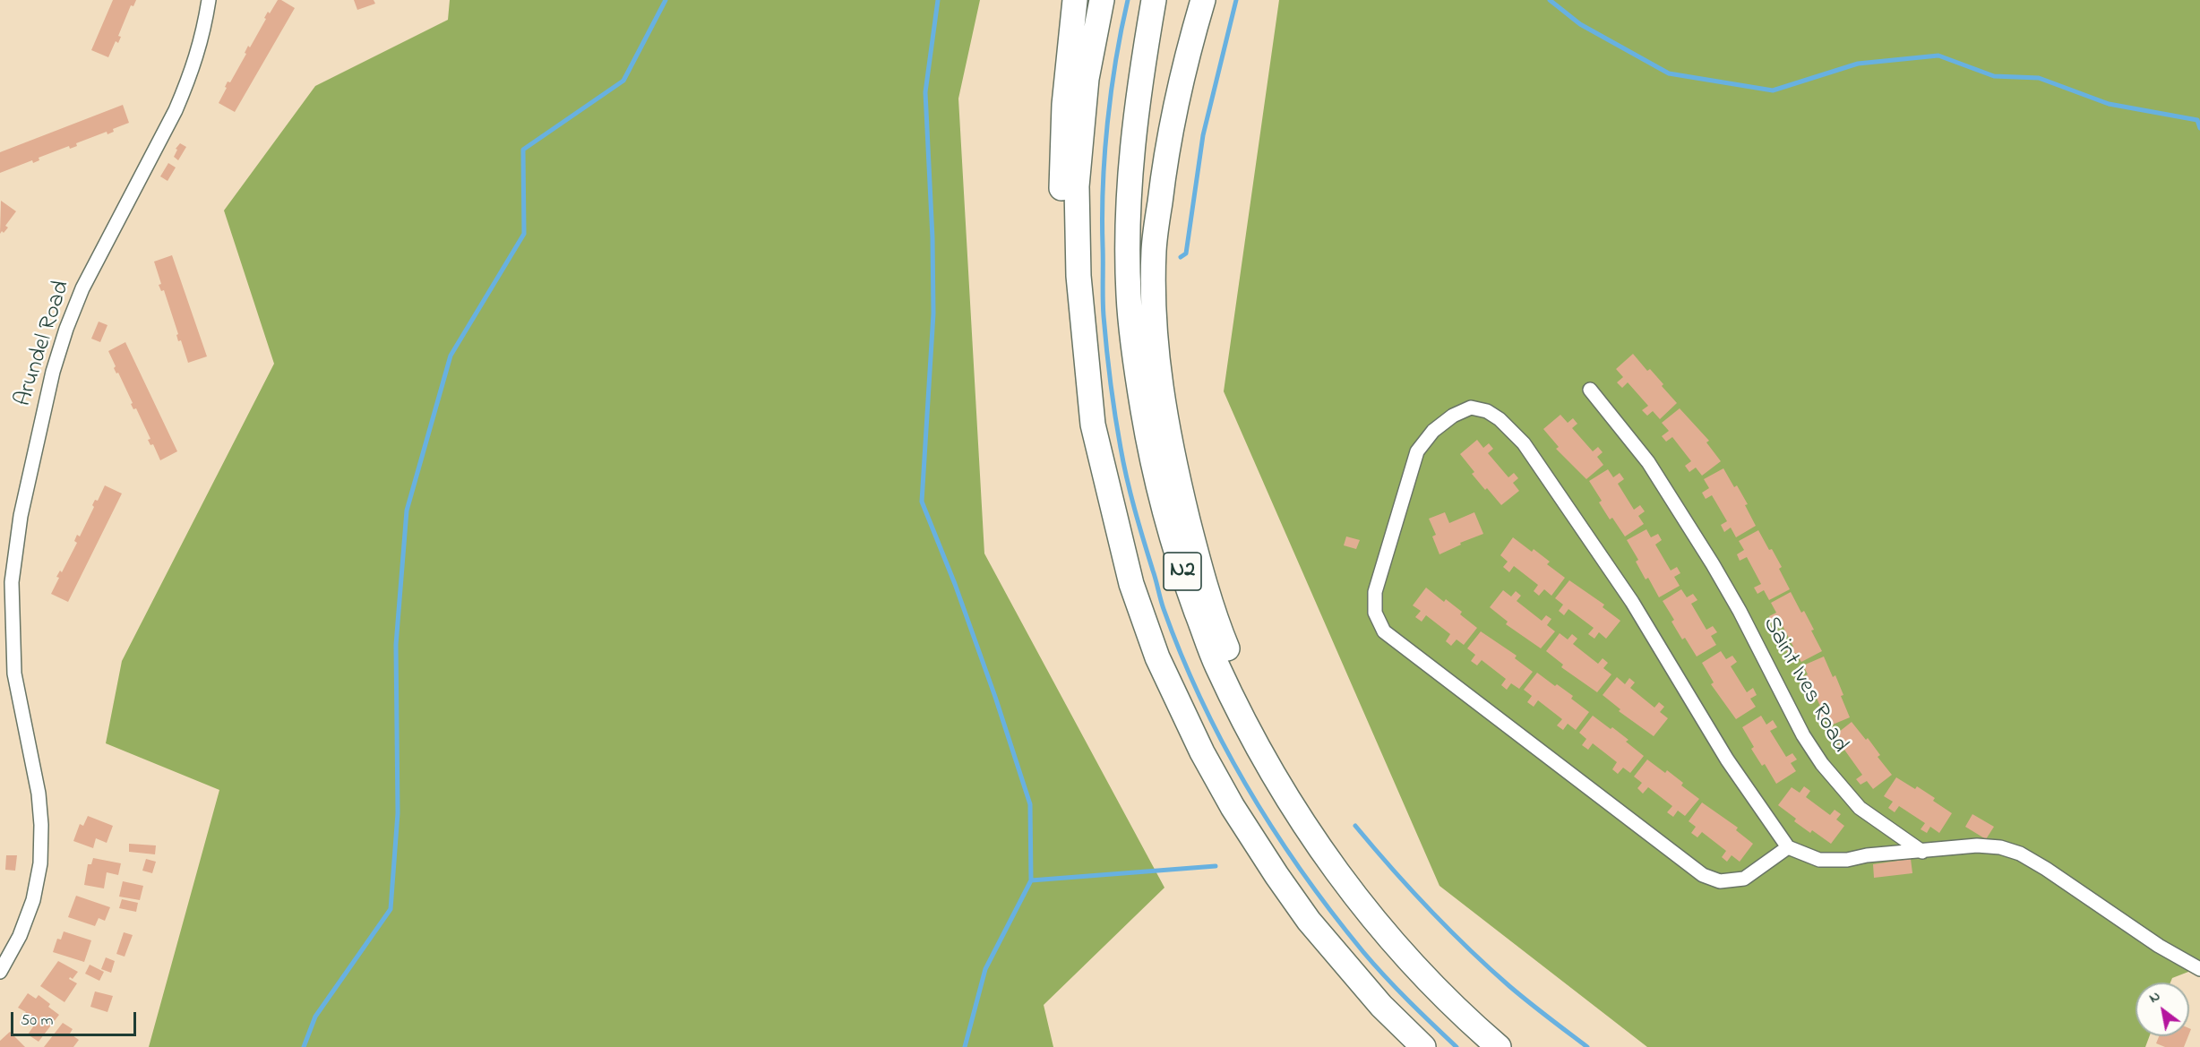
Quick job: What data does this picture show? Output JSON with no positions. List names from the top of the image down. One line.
{"streets":{"highway":["N2"],"street":["Arundel Road","Saint Ives Road"]},"scale_bar":"50 m","north":"top left"}
